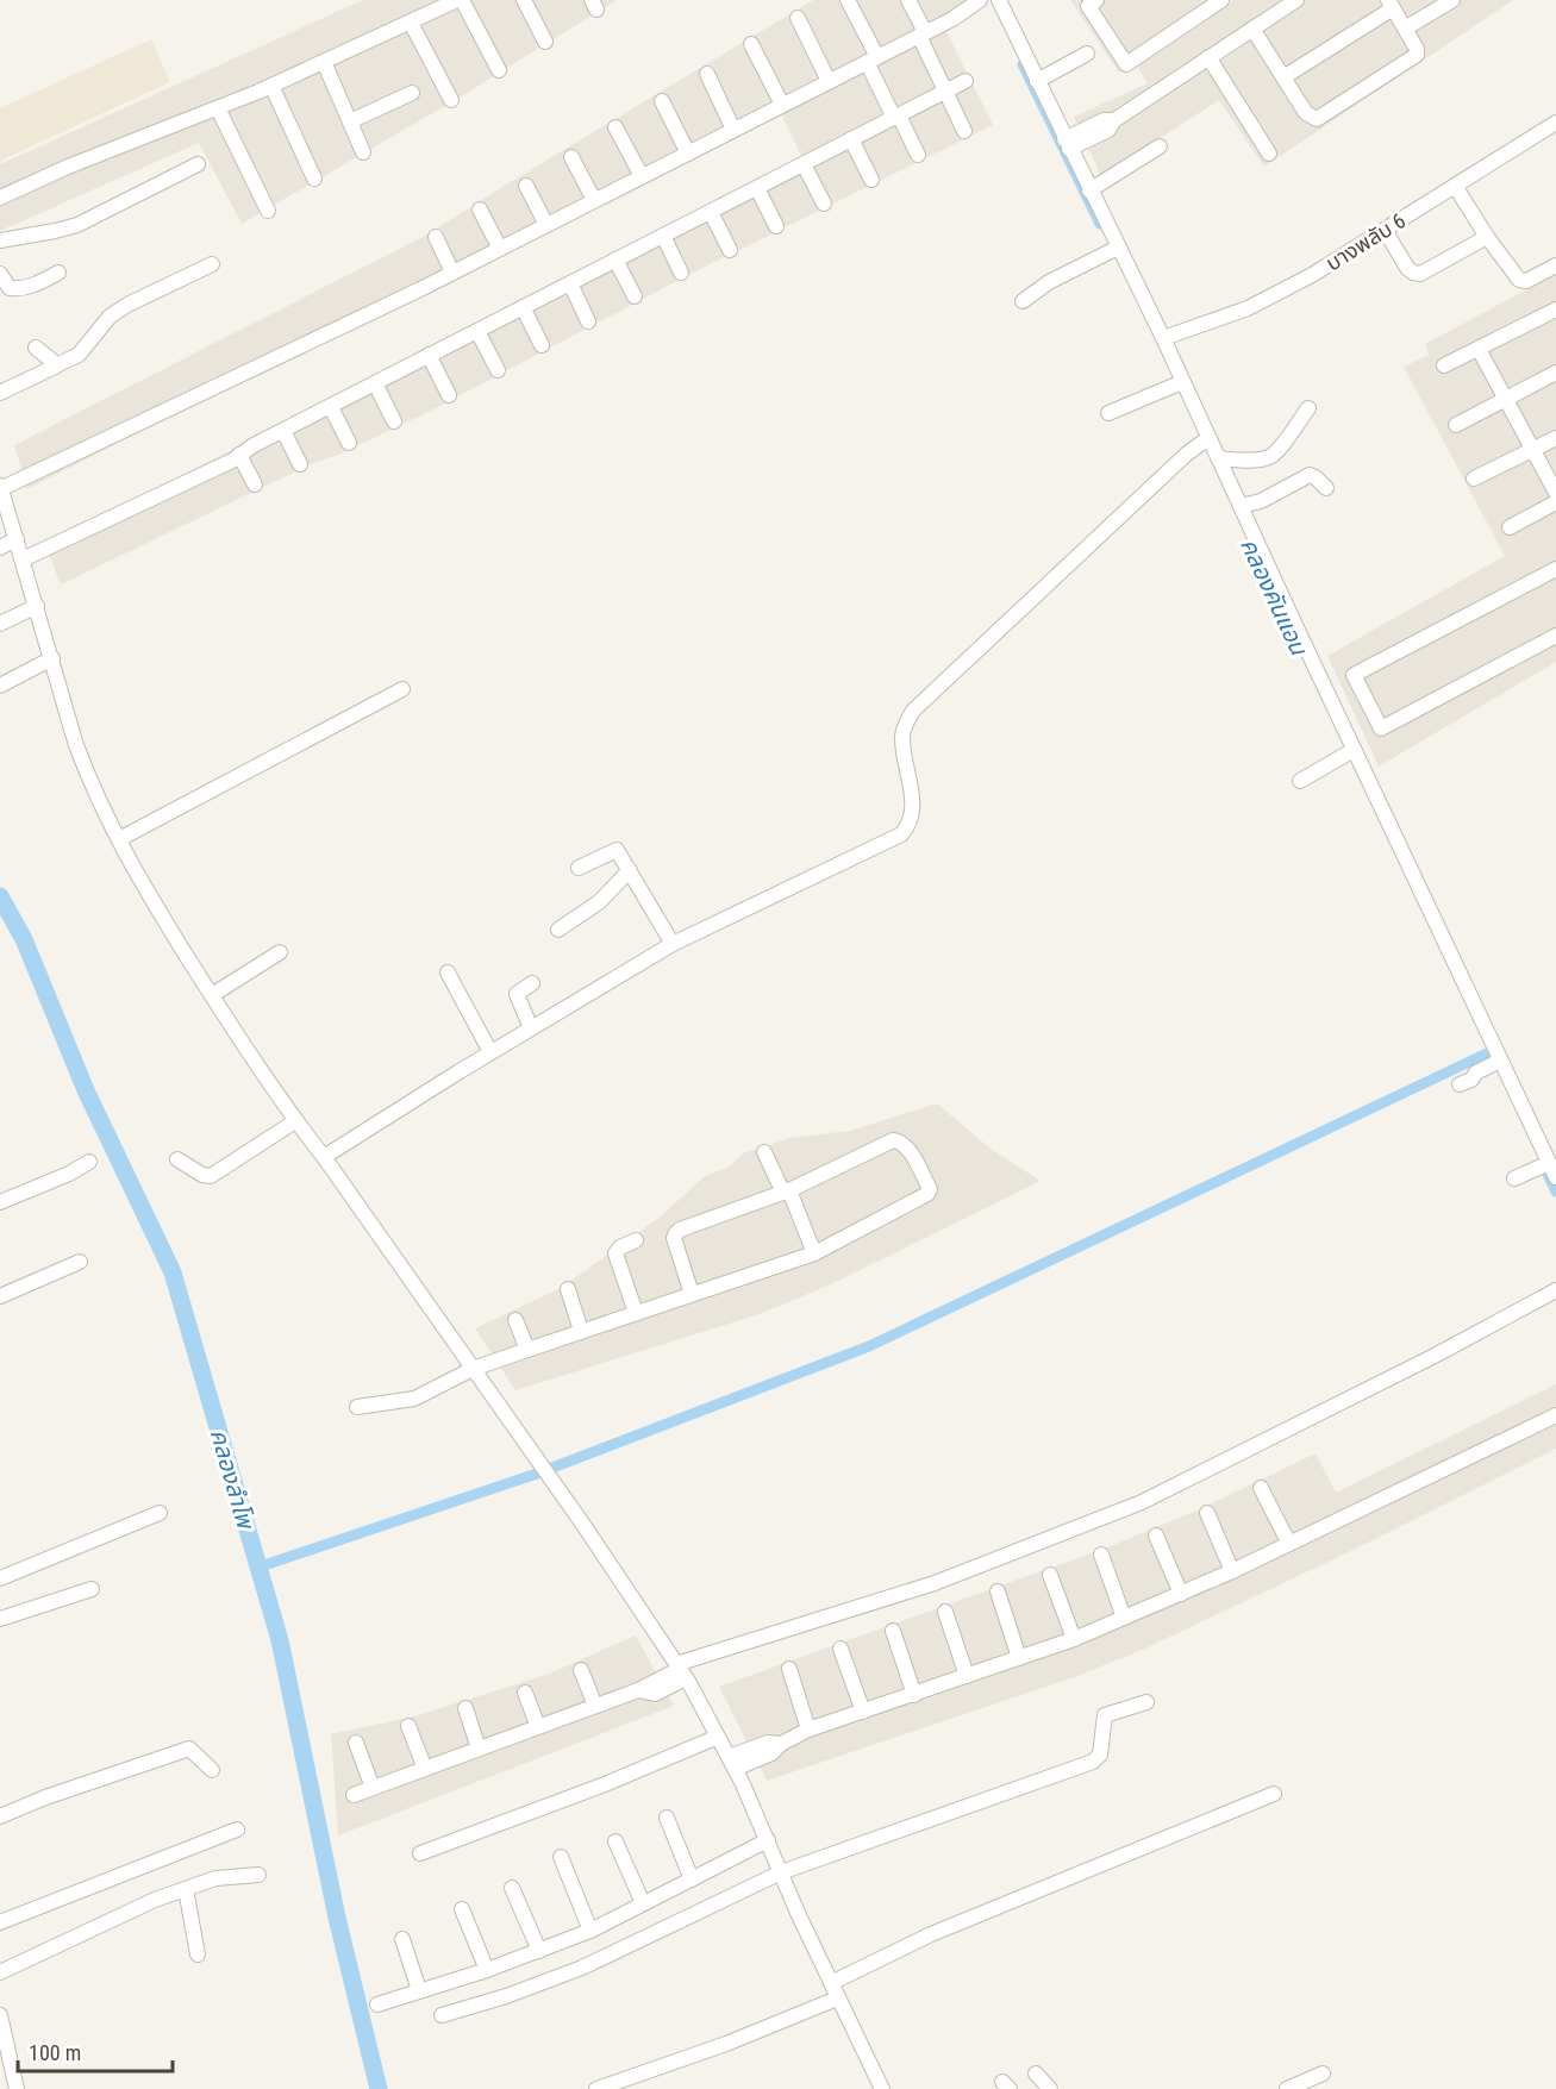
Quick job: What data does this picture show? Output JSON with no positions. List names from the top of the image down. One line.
{"streets":{"street":["บางพลับ 6"]},"water":["คลองคันแอน","คลองลำโพ"],"scale_bar":"100 m"}
